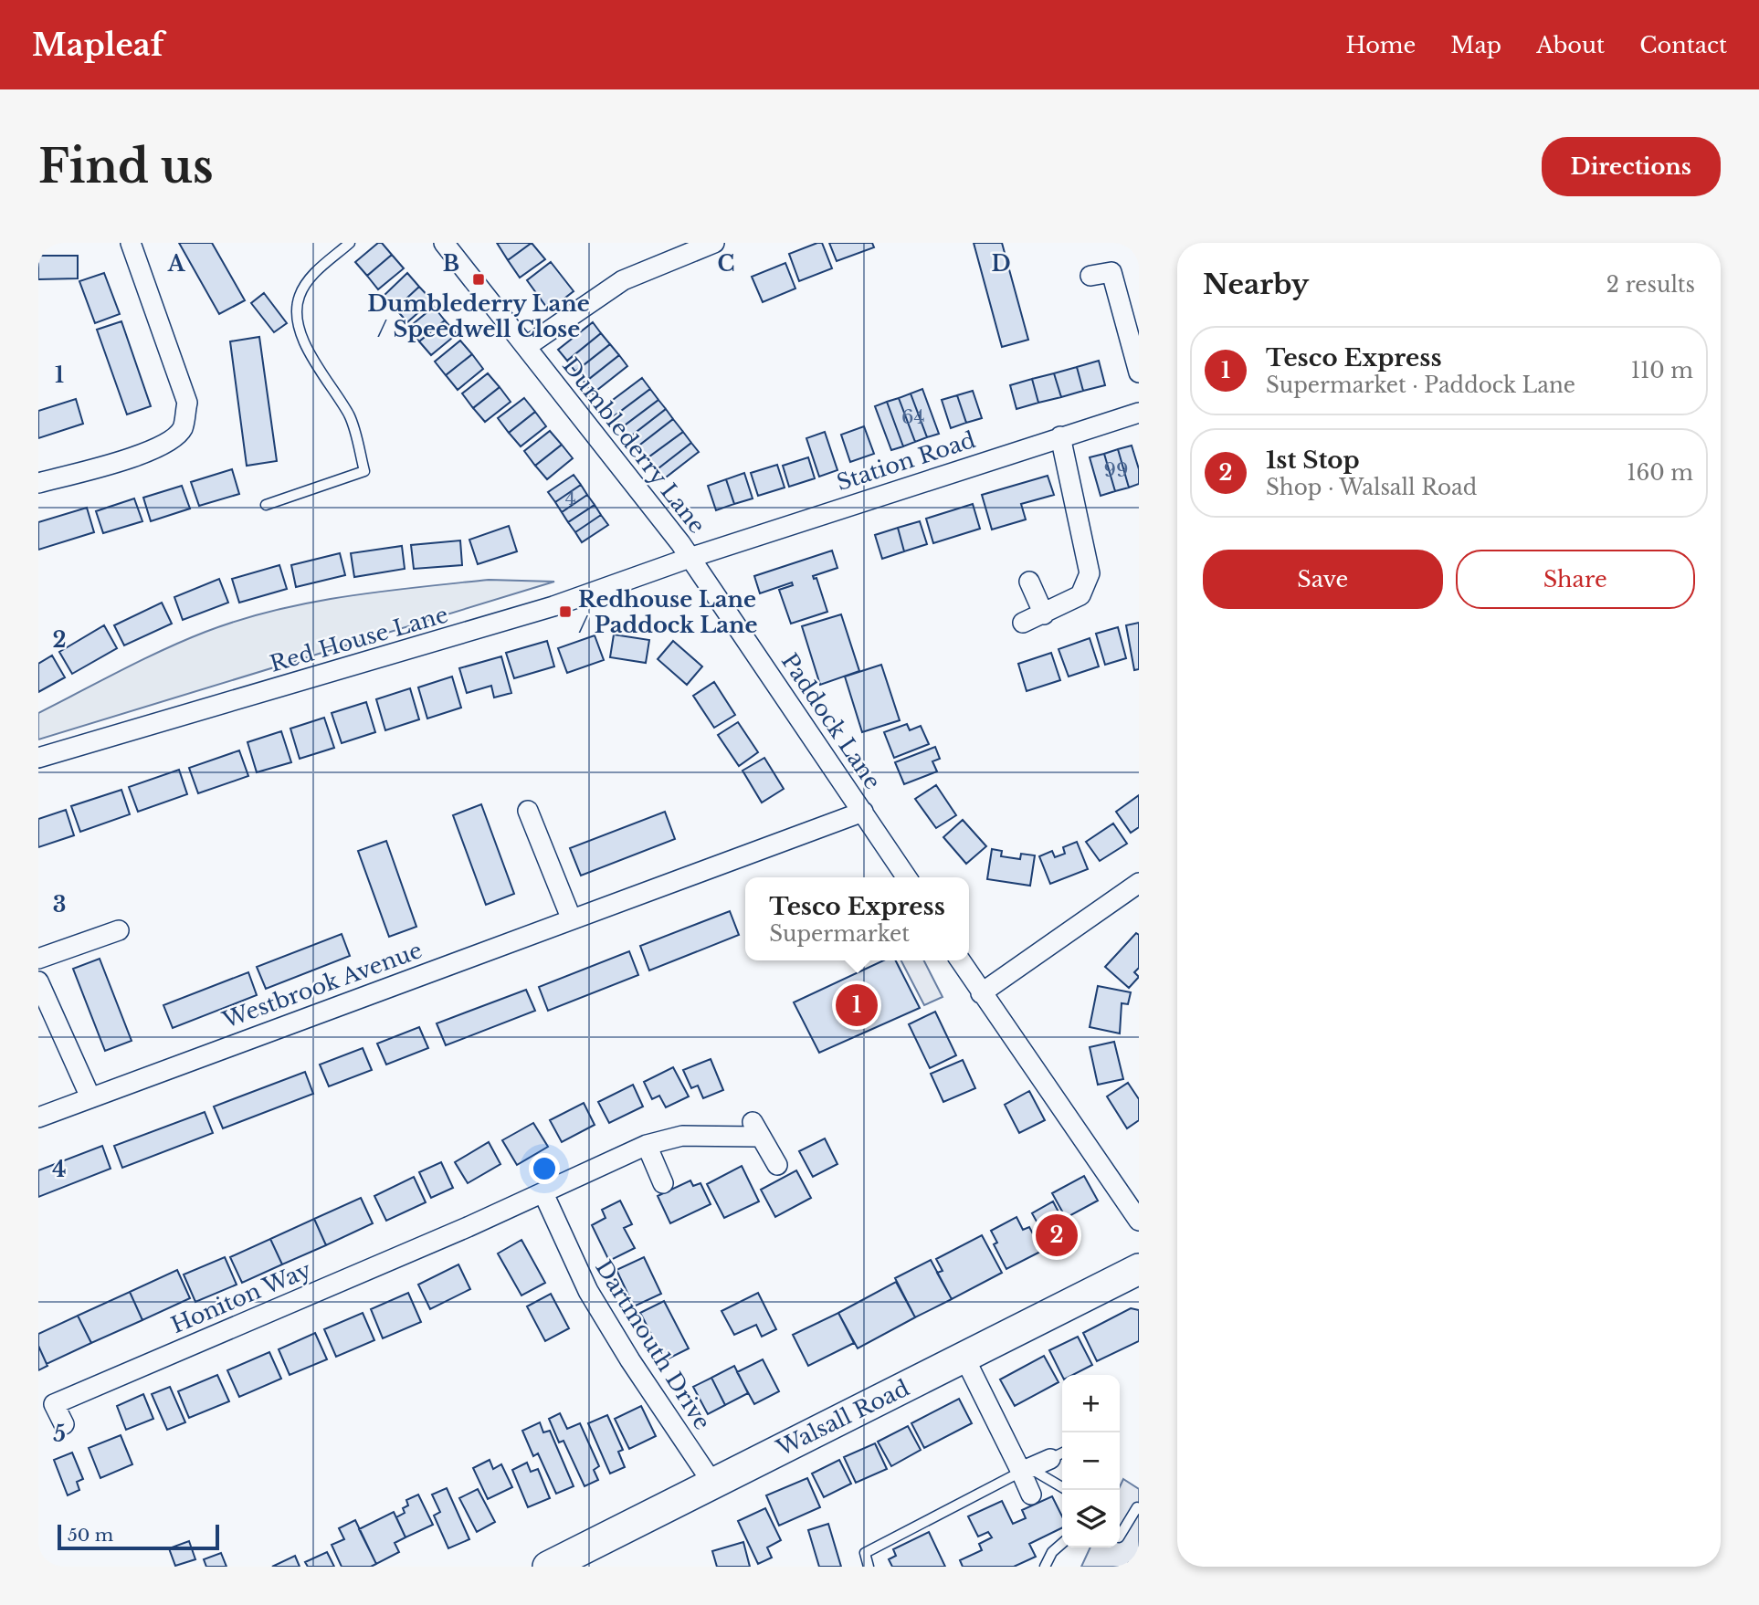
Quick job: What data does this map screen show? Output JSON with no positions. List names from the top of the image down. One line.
{"streets":{"main road":["Walsall Road"],"street":["Dumblederry Lane","Station Road","Red House Lane","Paddock Lane","Westbrook Avenue","Honiton Way","Dartmouth Drive"]},"crossings":[["Dumblederry Lane","Station Road"],["Dumblederry Lane","Red House Lane"],["Dumblederry Lane","Paddock Lane"],["Station Road","Red House Lane"],["Station Road","Paddock Lane"],["Red House Lane","Paddock Lane"],["Paddock Lane","Westbrook Avenue"],["Honiton Way","Dartmouth Drive"],["Dartmouth Drive","Walsall Road"]],"places":{"transit":["Dumblederry Lane / Speedwell Close","Redhouse Lane / Paddock Lane"]},"house_numbers":["64","99","4"],"scale_bar":"50 m","page":{"header":"Mapleaf","nav":["Home","Map","About","Contact"],"buttons":["Directions",["Save","Share"]],"title":"Find us","heading":["Nearby","2 results"],"list":[{"mark":"1","name":"Tesco Express","note":"Supermarket · Paddock Lane","value":"110 m"},{"mark":"2","name":"1st Stop","note":"Shop · Walsall Road","value":"160 m"}],"popup":["Tesco Express","Supermarket"],"pins":["1","2"],"map_buttons":["+","−"],"scale":"50 m"},"grid":{"columns":["A","B","C","D"],"rows":["1","2","3","4","5"]}}
